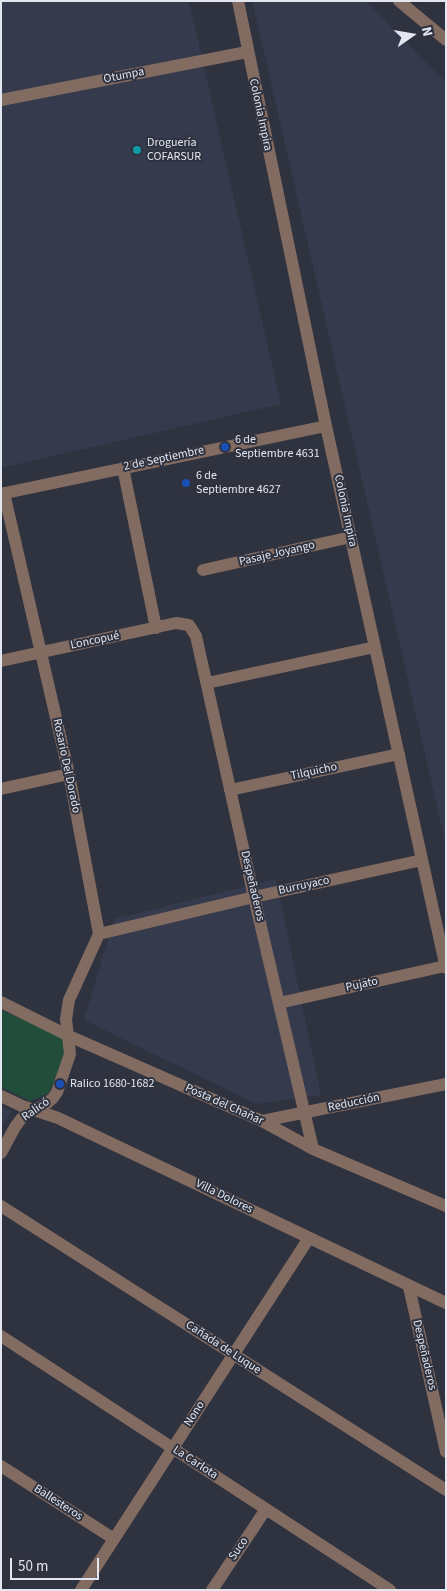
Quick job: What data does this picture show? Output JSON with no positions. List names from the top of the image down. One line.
{"streets":{"street":["Otumpa","Colonia Impira","2 de Septiembre","Pasaje Joyango","Loncopué","Rosario Del Dorado","Tilquicho","Despeñaderos","Burruyaco","Pujato","Reducción","Posta del Chañar","Ralicó","Villa Dolores","Cañada de Luque","Nono","La Carlota","Ballesteros","Suco"]},"crossings":[["Otumpa","Colonia Impira"],["Colonia Impira","2 de Septiembre"],["Colonia Impira","Pasaje Joyango"],["Colonia Impira","Tilquicho"],["Colonia Impira","Burruyaco"],["Colonia Impira","Pujato"],["2 de Septiembre","Rosario Del Dorado"],["Loncopué","Rosario Del Dorado"],["Loncopué","Despeñaderos"],["Rosario Del Dorado","Burruyaco"],["Tilquicho","Despeñaderos"],["Despeñaderos","Burruyaco"],["Despeñaderos","Pujato"],["Despeñaderos","Reducción"],["Despeñaderos","Posta del Chañar"],["Despeñaderos","Villa Dolores"],["Reducción","Posta del Chañar"],["Posta del Chañar","Ralicó"],["Ralicó","Villa Dolores"],["Villa Dolores","Nono"],["Cañada de Luque","Nono"],["Nono","La Carlota"],["Nono","Ballesteros"],["La Carlota","Suco"]],"places":["Droguería COFARSUR","6 de Septiembre 4631","6 de Septiembre 4627","Ralico 1680-1682"],"scale_bar":"50 m","north":"right"}
